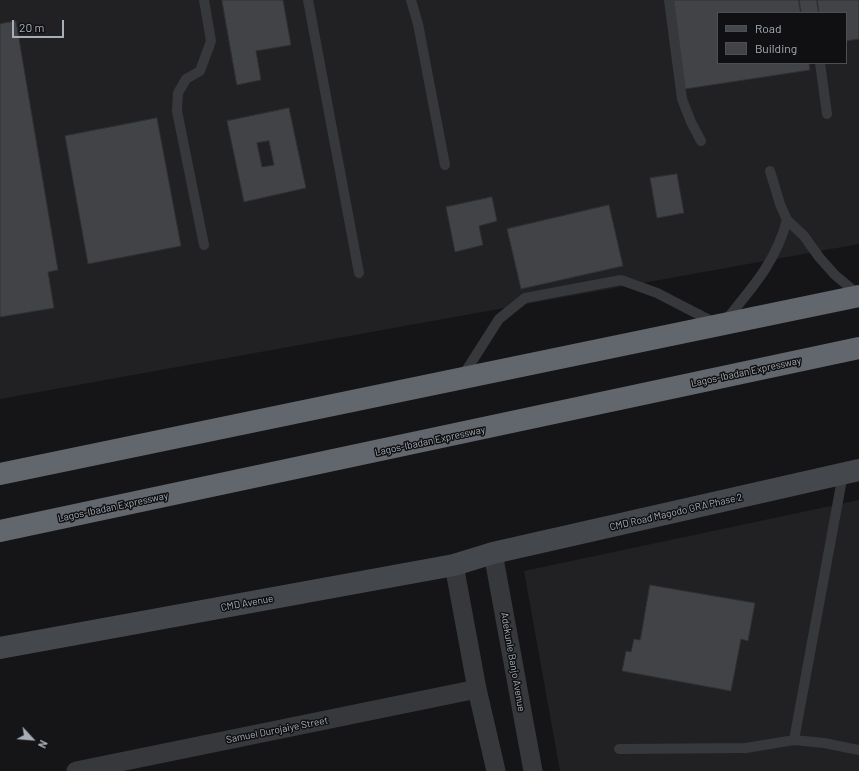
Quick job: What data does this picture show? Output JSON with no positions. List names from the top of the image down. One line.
{"streets":{"highway":["Lagos-Ibadan Expressway"],"street":["CMD Road Magodo GRA Phase 2","CMD Avenue","Adekunle Banjo Avenue","Samuel Durojaiye Street"]},"crossings":[["CMD Road Magodo GRA Phase 2","CMD Avenue"],["CMD Road Magodo GRA Phase 2","Adekunle Banjo Avenue"],["CMD Avenue","Adekunle Banjo Avenue"]],"legend":["Road","Building"],"scale_bar":"20 m","north":"bottom right"}
